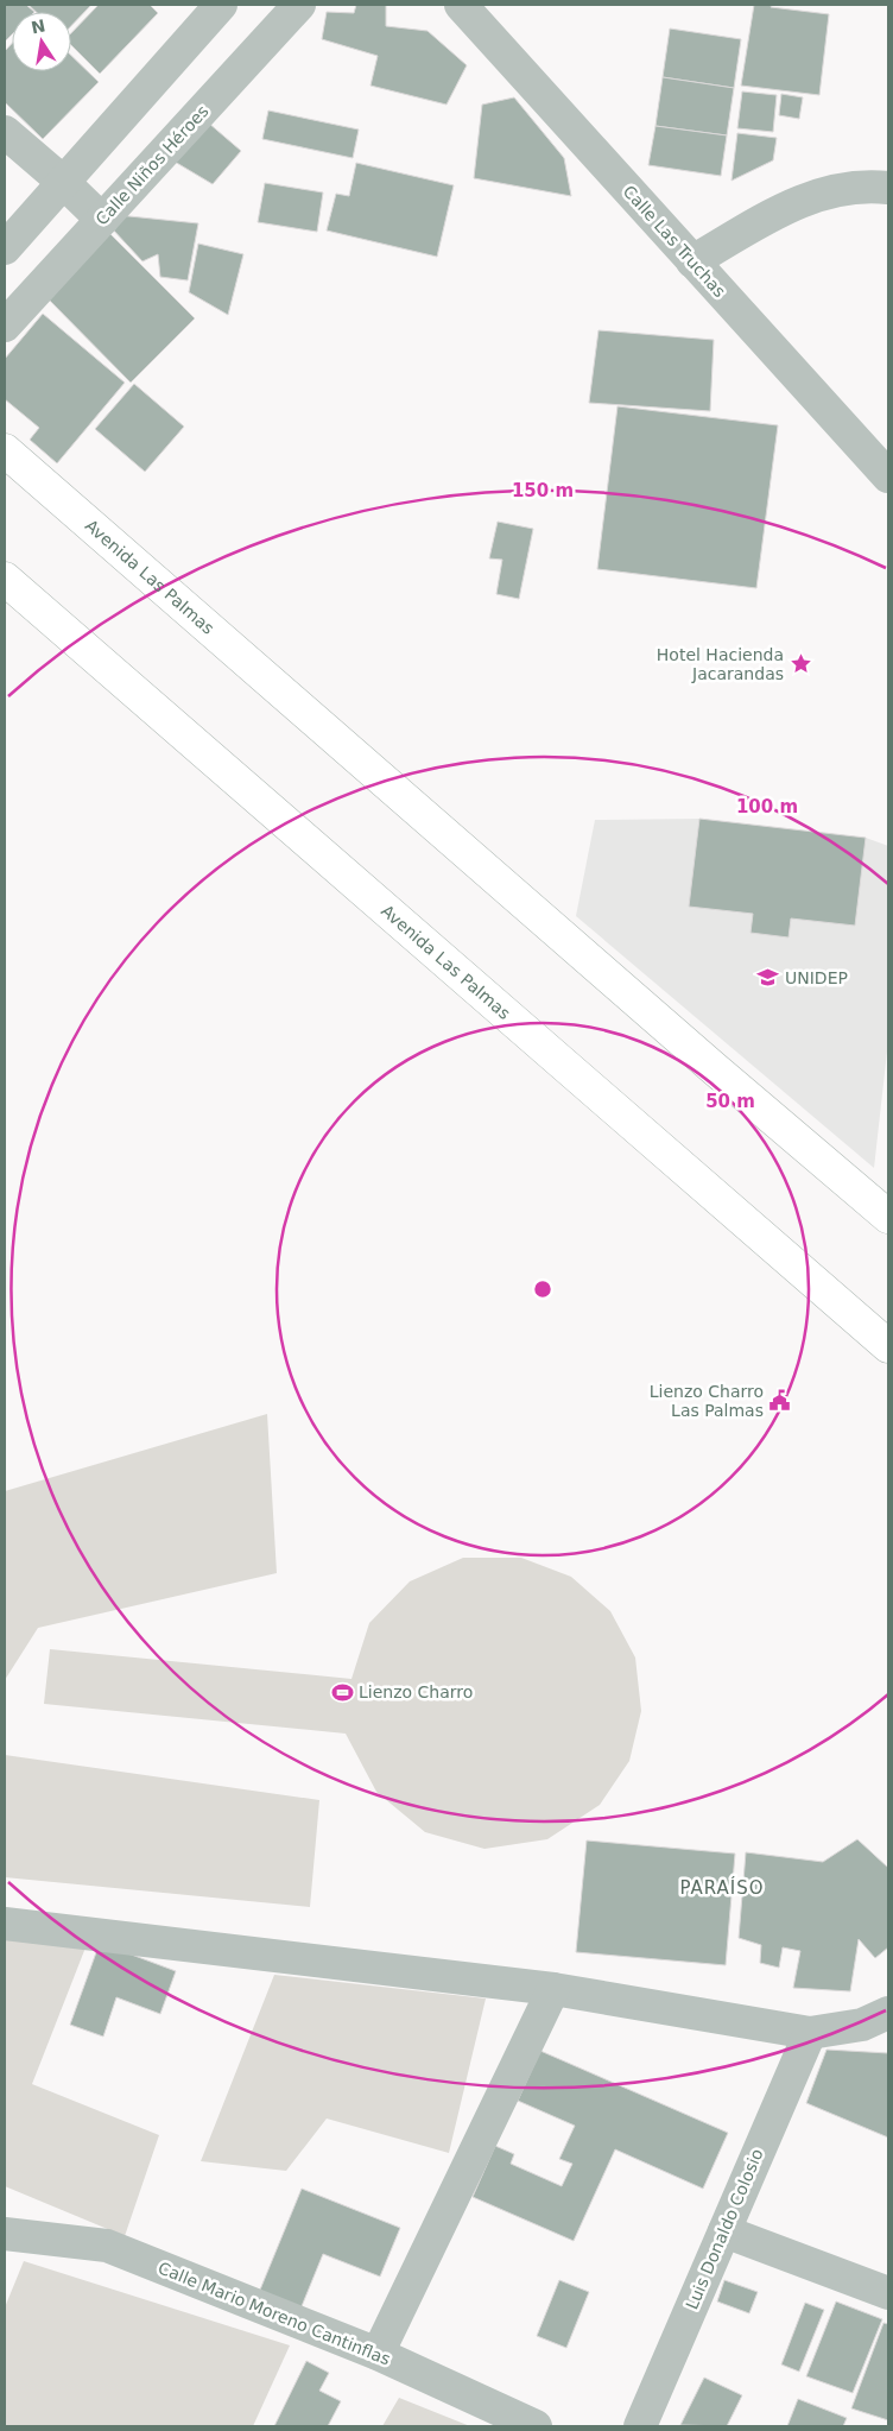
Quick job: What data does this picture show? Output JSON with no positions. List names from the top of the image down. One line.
{"streets":{"main road":["Avenida Las Palmas"],"street":["Calle Niños Héroes","Calle Las Truchas","Luis Donaldo Colosio","Calle Mario Moreno Cantinflas"]},"districts":["PARAÍSO"],"places":{"place":["Hotel Hacienda Jacarandas"],"school or university":["UNIDEP"],"public building":["Lienzo Charro Las Palmas"],"sports":["Lienzo Charro"]},"north":"top","rings":["150 m","100 m","50 m"]}
